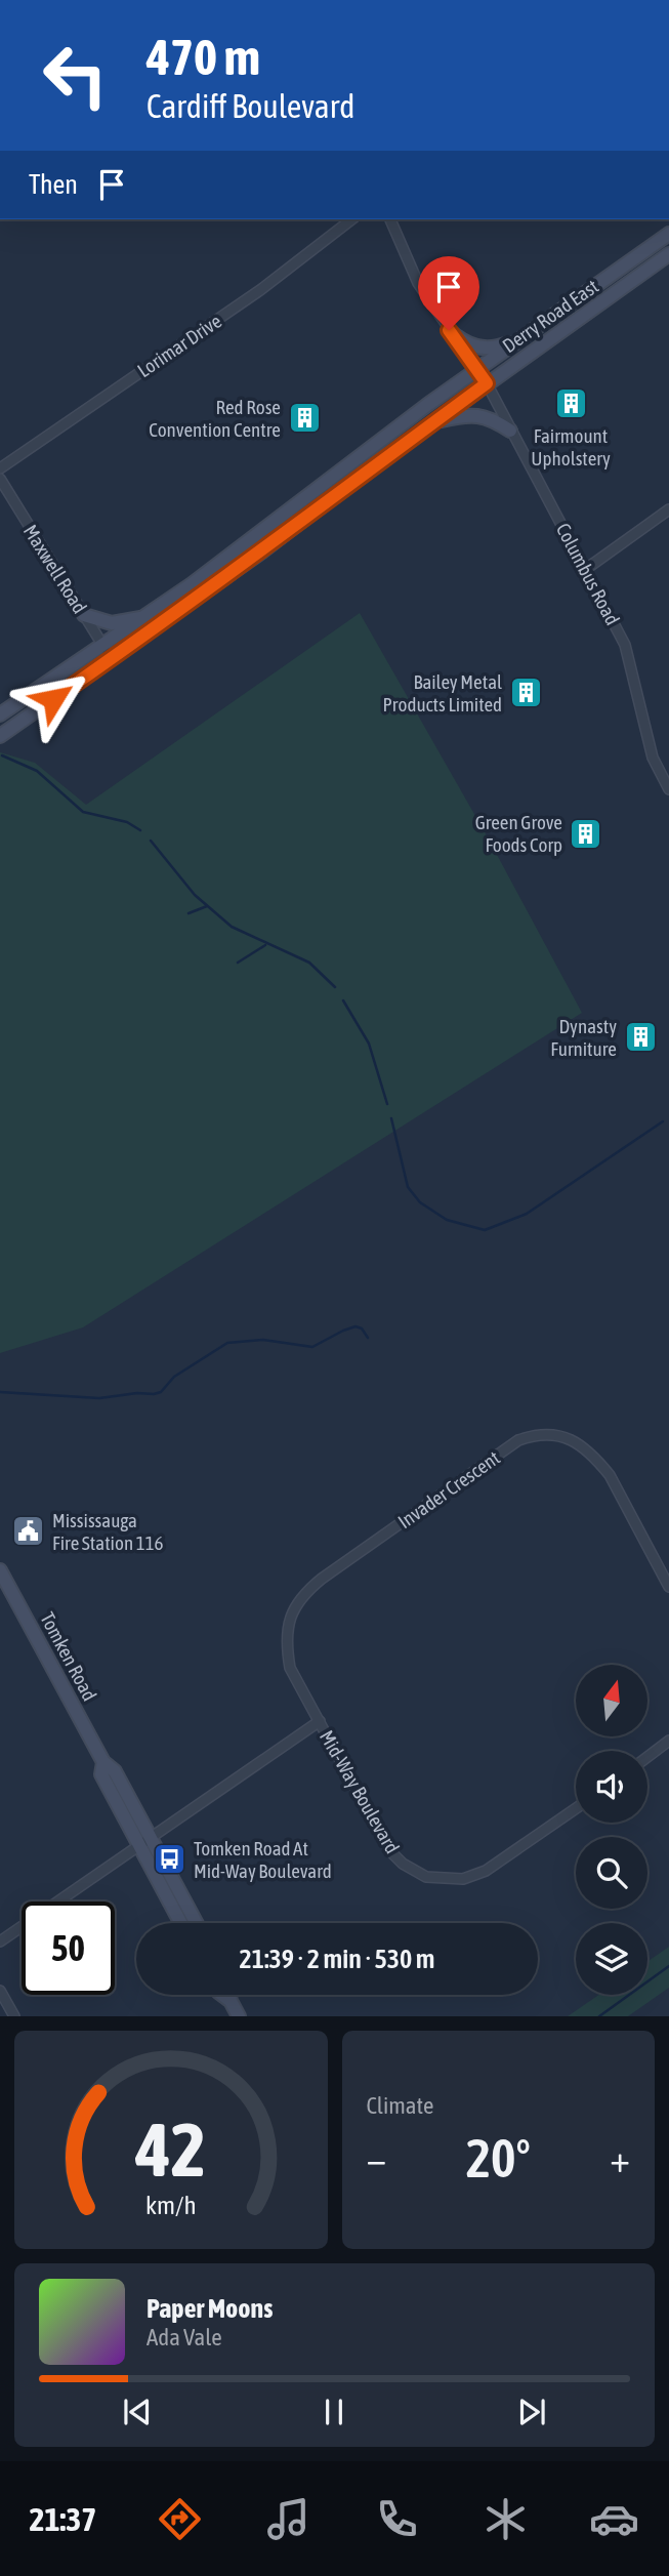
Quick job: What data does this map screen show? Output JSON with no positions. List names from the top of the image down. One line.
{"streets":{"main road":["Derry Road East","Tomken Road"],"street":["Lorimar Drive","Maxwell Road","Columbus Road","Invader Crescent","Mid-Way Boulevard"]},"crossings":[["Derry Road East","Maxwell Road"],["Derry Road East","Columbus Road"],["Invader Crescent","Mid-Way Boulevard"],["Tomken Road","Mid-Way Boulevard"]],"places":{"building":["Fairmount Upholstery","Red Rose Convention Centre","Bailey Metal Products Limited","Green Grove Foods Corp","Dynasty Furniture"],"public building":["Mississauga Fire Station 116"],"bus stop":["Tomken Road At Mid-Way Boulevard"]},"north":"top","page":{"turn":["470 m","Cardiff Boulevard"],"then":"Then","limit":"50","trip":"21:39 · 2 min · 530 m","tile":"Climate","heat":["−","20°","+"],"song":["Paper Moons","Ada Vale"],"tabs":"21:37","gauge":["42","km/h"]}}
